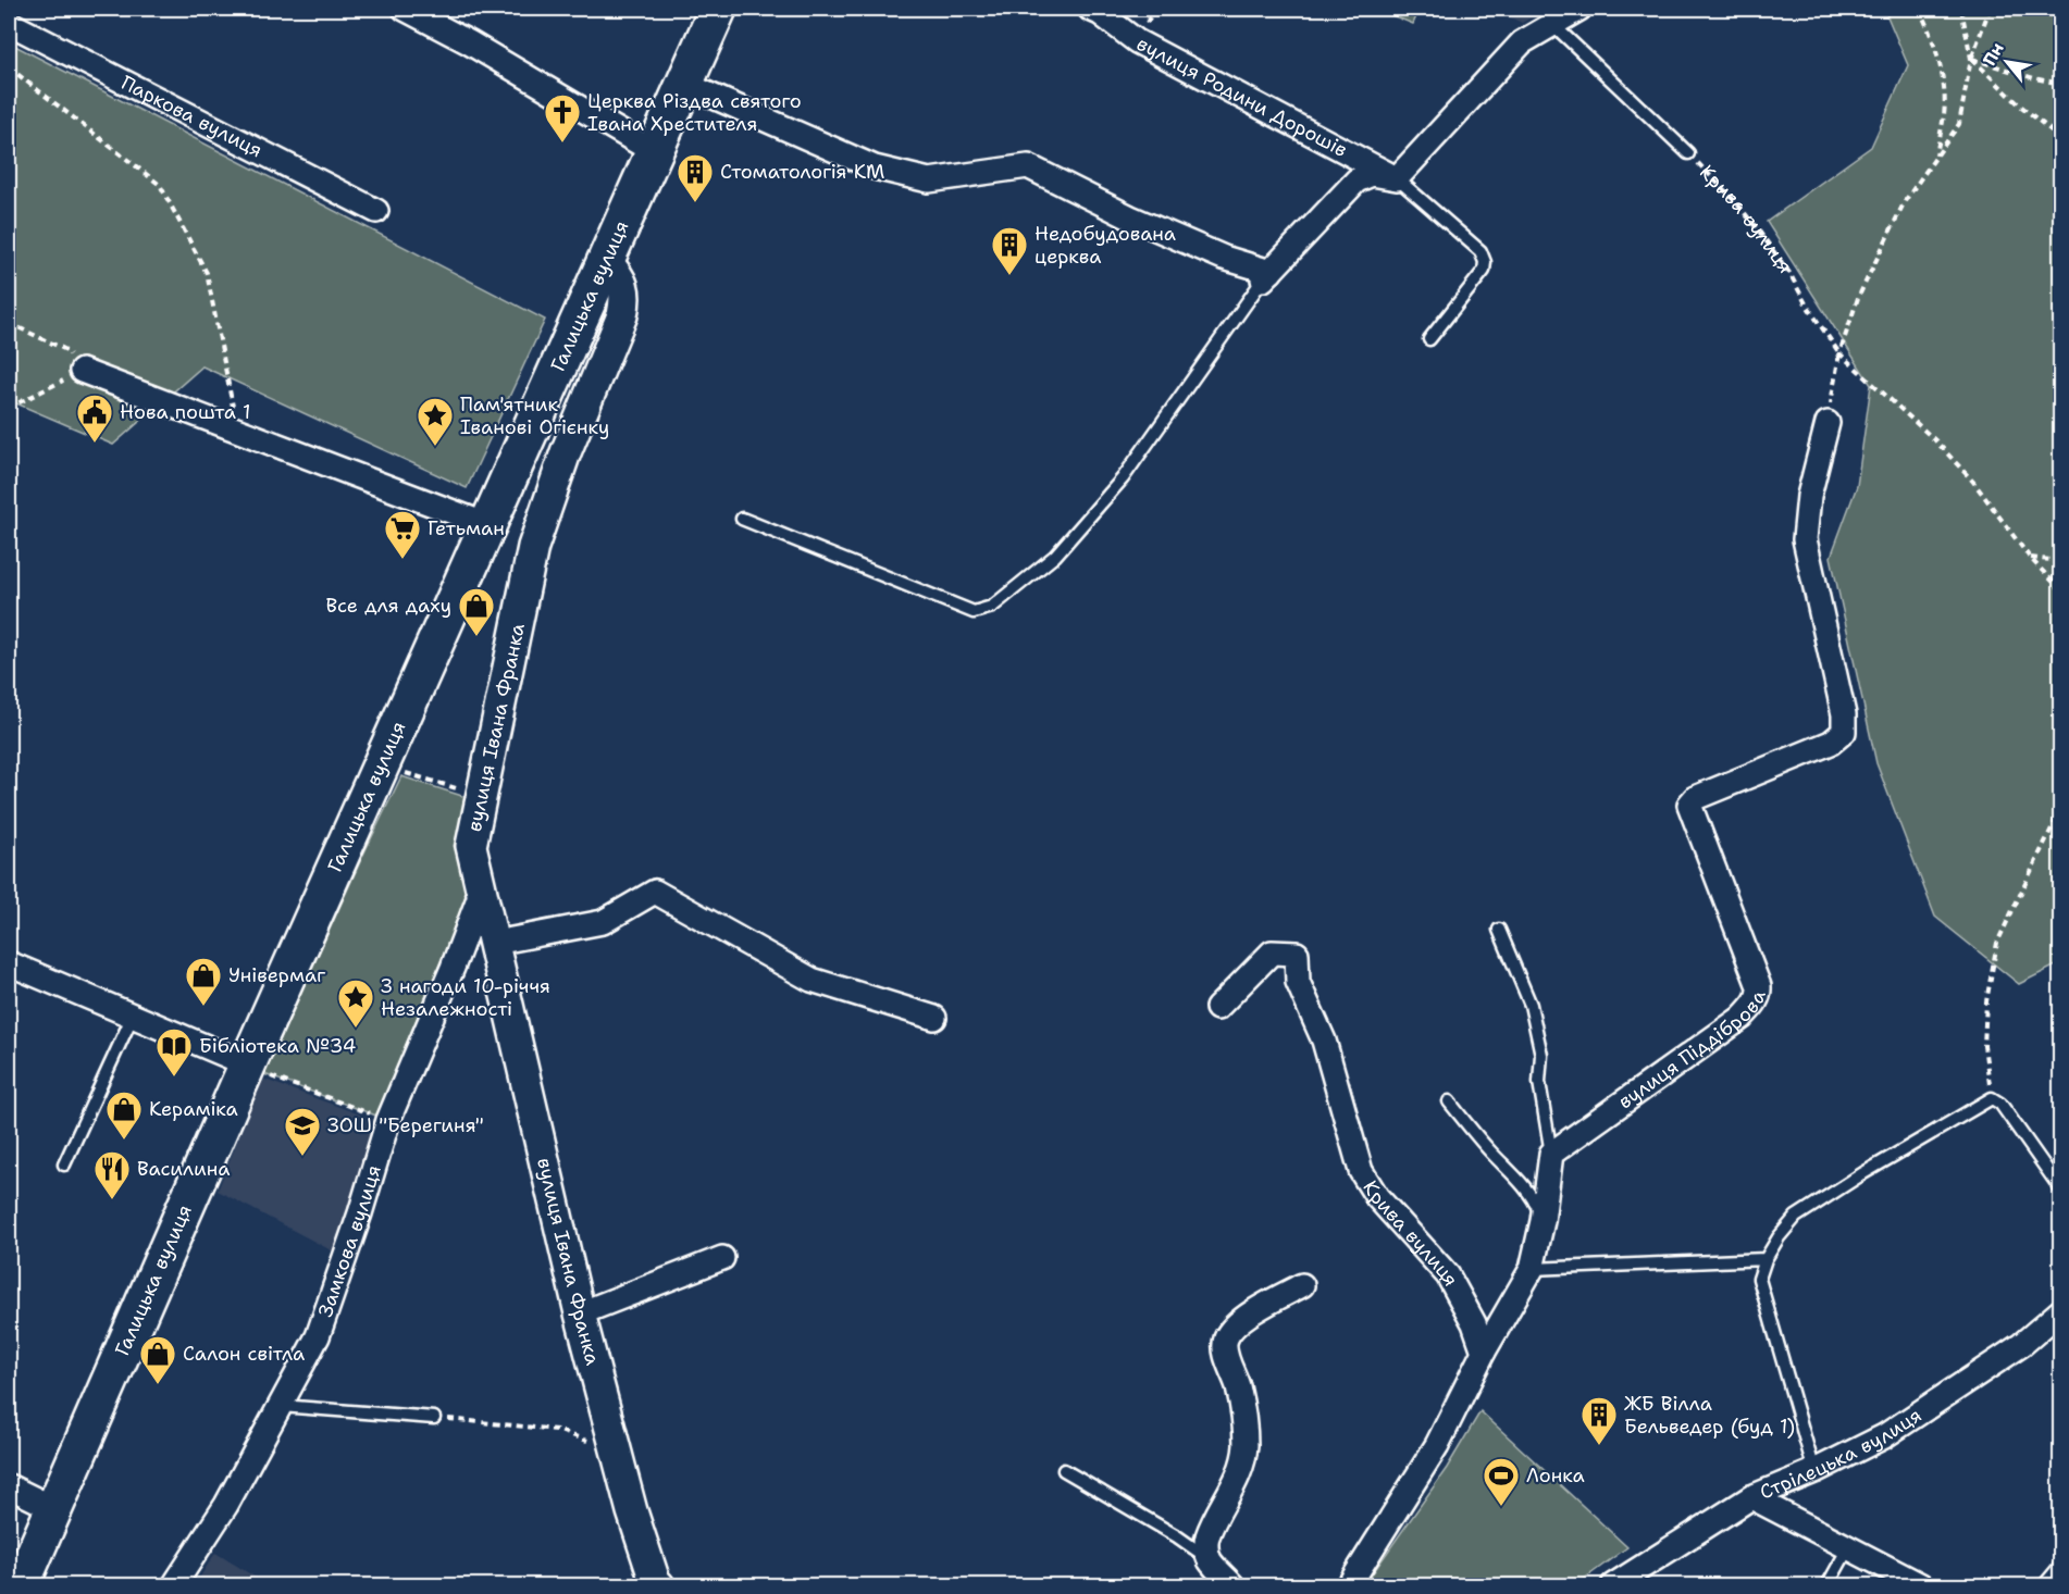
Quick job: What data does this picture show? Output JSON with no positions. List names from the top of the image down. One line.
{"streets":{"main road":["Галицька вулиця"],"street":["вулиця Родини Дорошів","Паркова вулиця","Крива вулиця","вулиця Івана Франка","вулиця Піддіброва","Замкова вулиця","Стрілецька вулиця"]},"crossings":[["Галицька вулиця","вулиця Івана Франка"],["вулиця Івана Франка","Замкова вулиця"]],"places":{"church":["Церква Різдва святого Івана Хрестителя"],"building":["Стоматологія KM","Недобудована церква","ЖБ Вілла Бельведер (буд 1)"],"public building":["Нова пошта 1"],"place":["Пам'ятник Іванові Огієнку","З нагоди 10-річчя Незалежності"],"supermarket":["Гетьман"],"shop":["Все для даху","Універмаг","Кераміка","Салон світла"],"library":["Бібліотека №34"],"school or university":["ЗОШ \"Берегиня\""],"restaurant":["Василина"],"sports":["Лонка"]},"north":"top left"}
